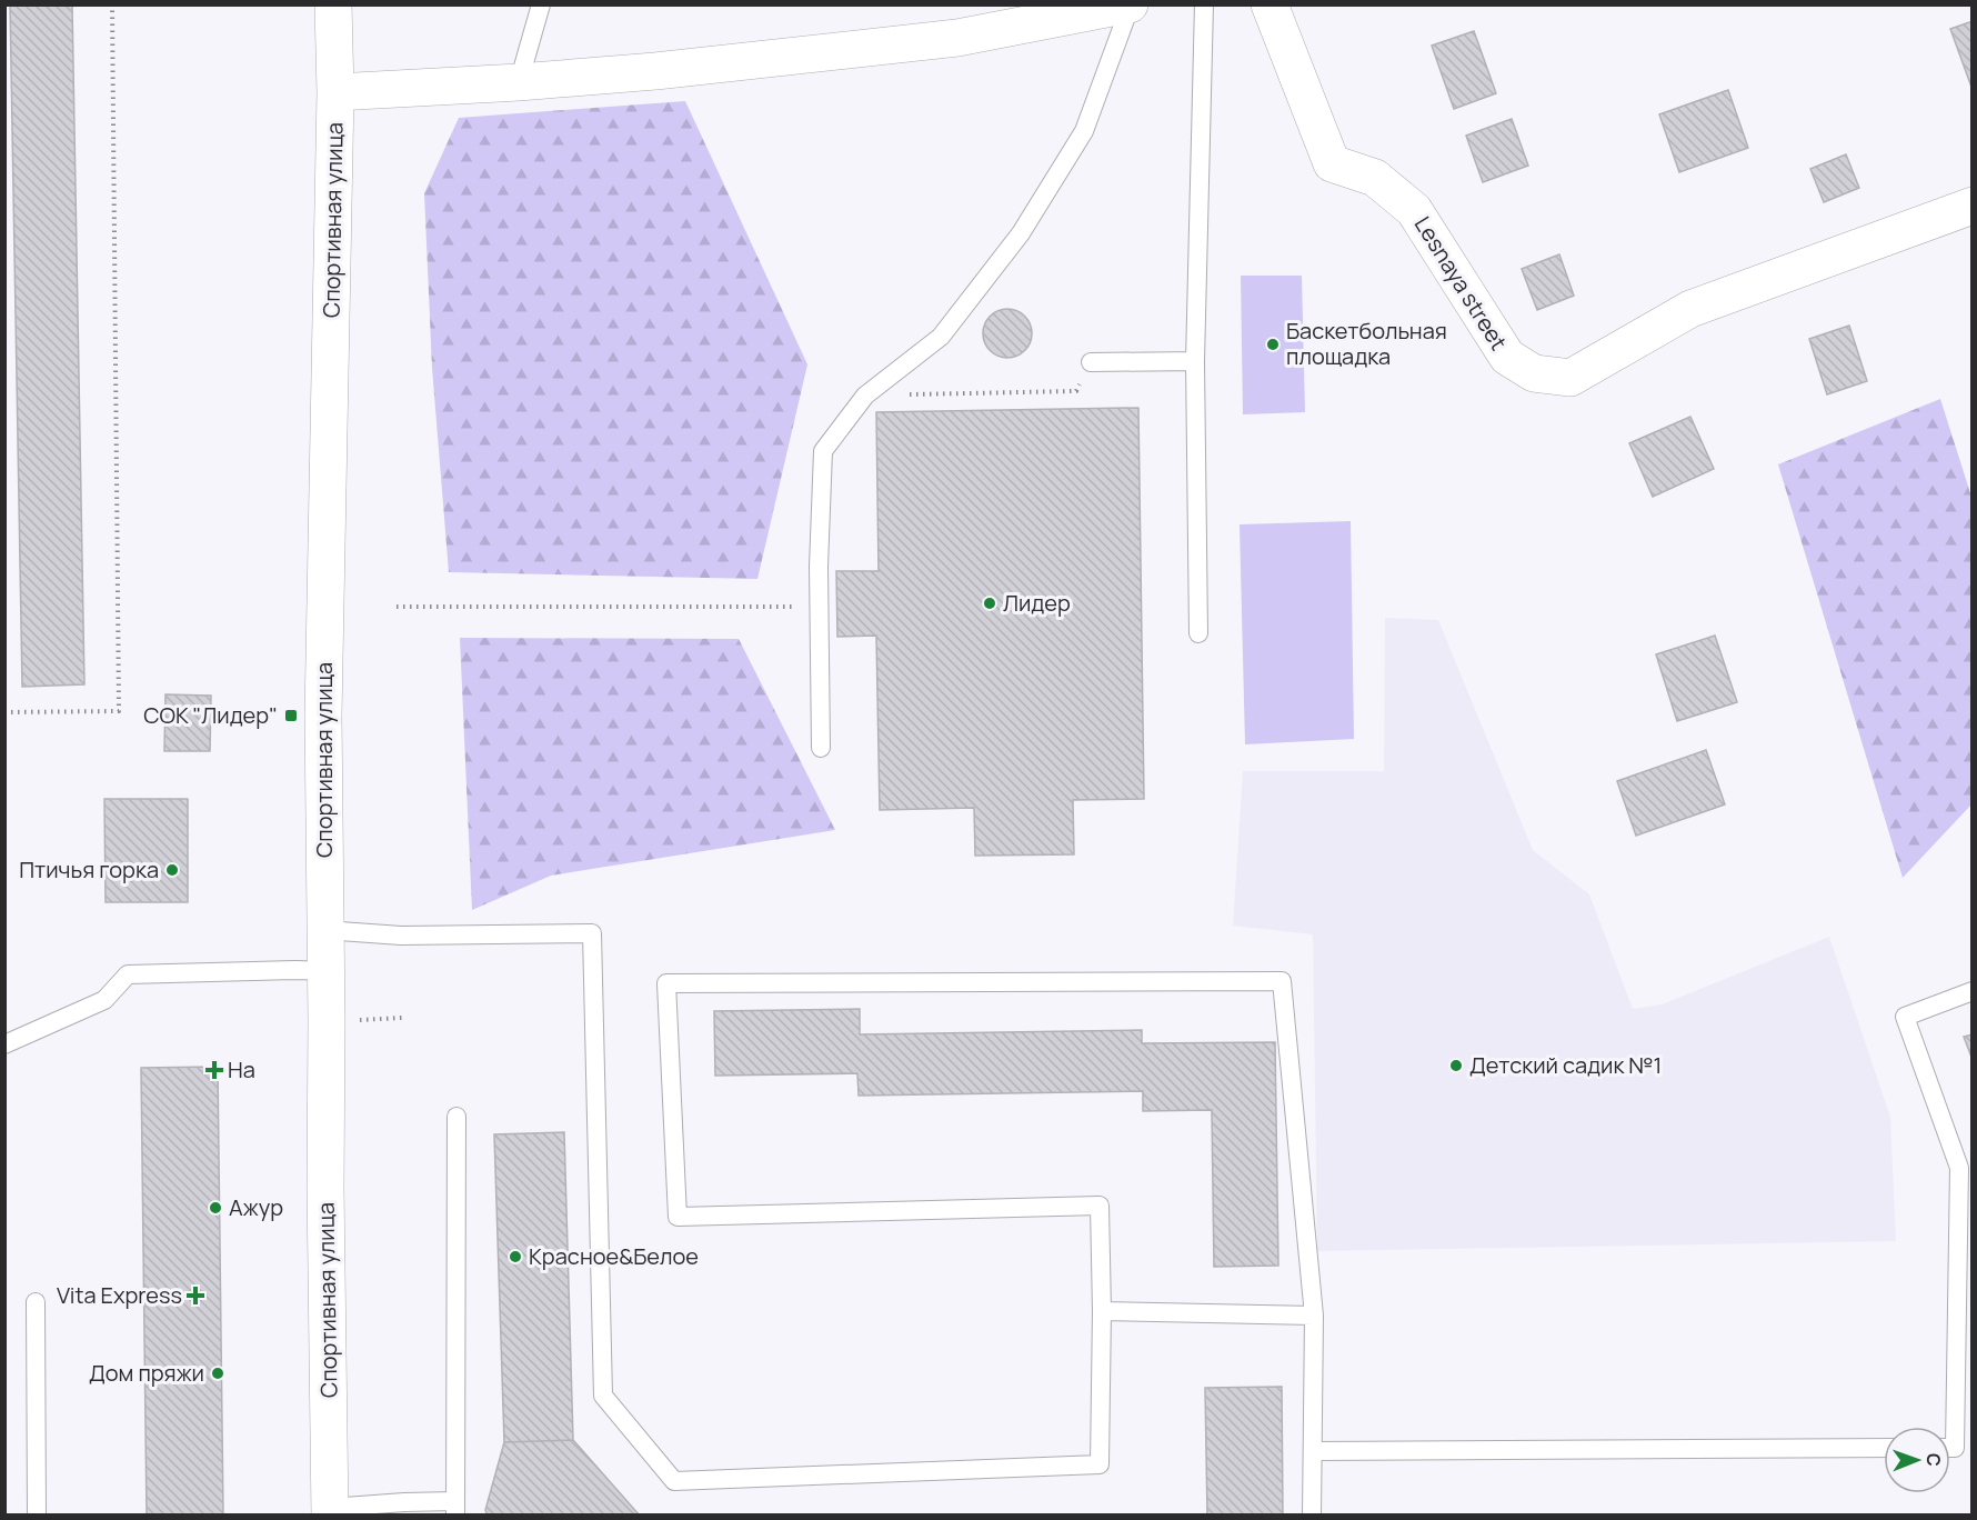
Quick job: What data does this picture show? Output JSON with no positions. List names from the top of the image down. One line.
{"streets":{"street":["Спортивная улица","Lesnaya street"]},"places":{"other":["Баскетбольная площадка","Лидер","Птичья горка","Детский садик №1","Ажур","Красное&Белое","Дом пряжи"],"transit":["СОК \"Лидер\""],"health":["На","Vita Express"]},"north":"right"}
